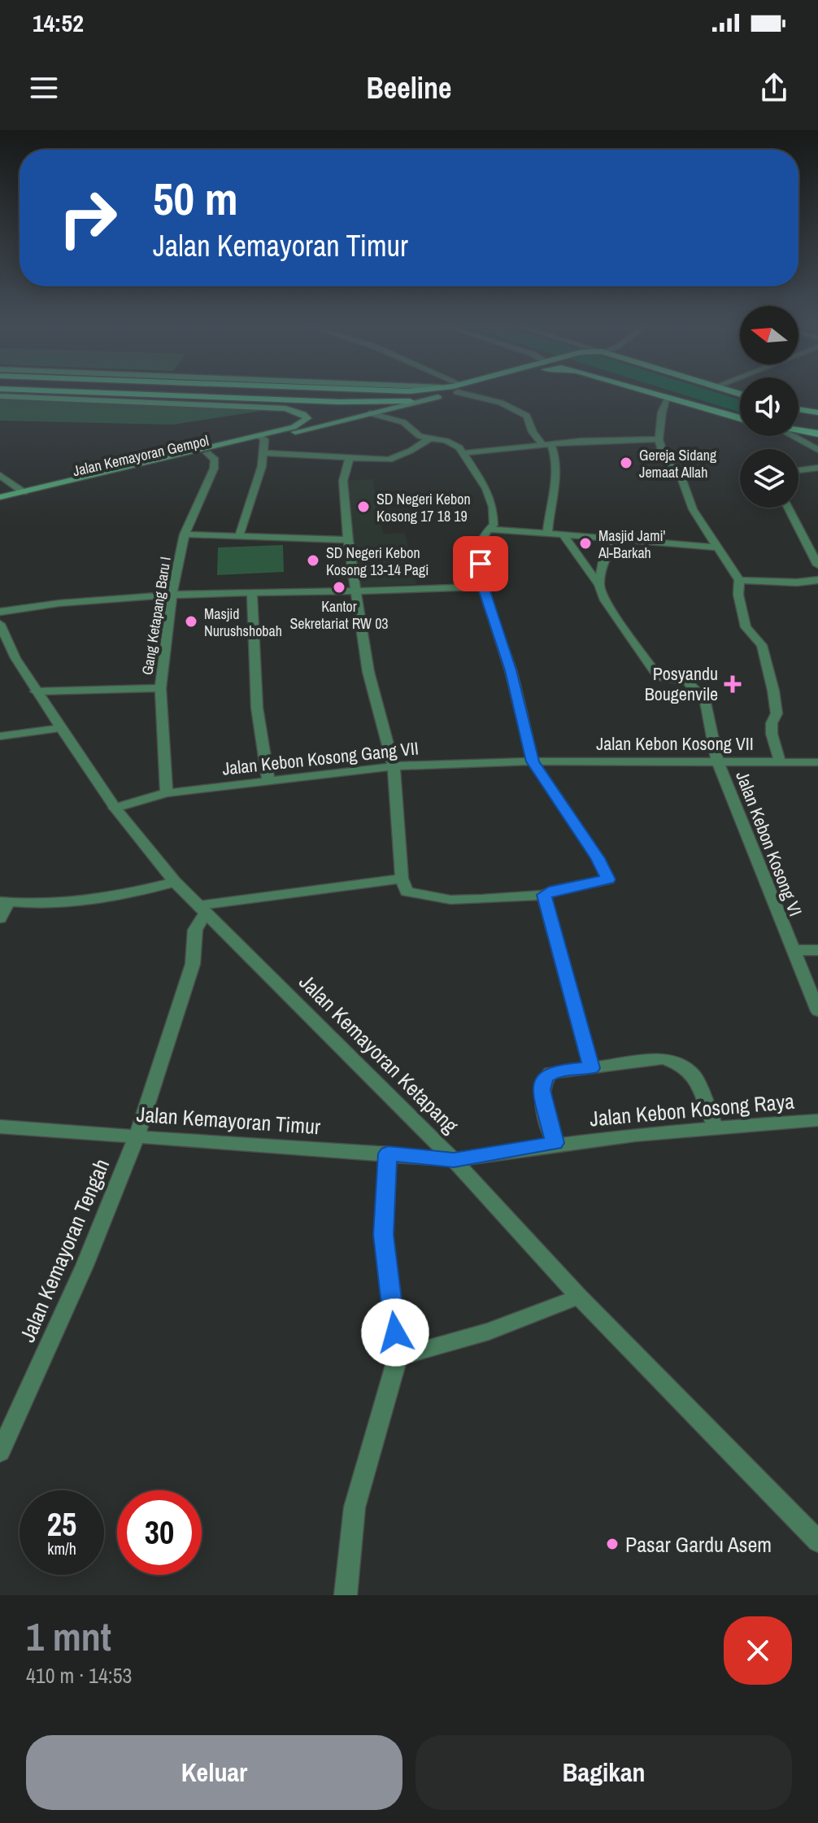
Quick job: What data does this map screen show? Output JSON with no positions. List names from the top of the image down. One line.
{"streets":{"main road":["Jalan Kemayoran Gempol"],"street":["Gang Ketapang Baru I","Jalan Kebon Kosong VII","Jalan Kebon Kosong Gang VII","Jalan Kebon Kosong VI","Jalan Kemayoran Ketapang","Jalan Kebon Kosong Raya","Jalan Kemayoran Timur","Jalan Kemayoran Tengah"]},"crossings":[["Jalan Kemayoran Gempol","Gang Ketapang Baru I"],["Gang Ketapang Baru I","Jalan Kebon Kosong Gang VII"],["Jalan Kebon Kosong VII","Jalan Kebon Kosong Gang VII"],["Jalan Kebon Kosong VII","Jalan Kebon Kosong VI"],["Jalan Kebon Kosong Gang VII","Jalan Kemayoran Ketapang"],["Jalan Kemayoran Ketapang","Jalan Kebon Kosong Raya"],["Jalan Kemayoran Ketapang","Jalan Kemayoran Timur"],["Jalan Kemayoran Ketapang","Jalan Kemayoran Tengah"],["Jalan Kebon Kosong Raya","Jalan Kemayoran Timur"],["Jalan Kemayoran Timur","Jalan Kemayoran Tengah"]],"places":{"other":["Gereja Sidang Jemaat Allah","SD Negeri Kebon Kosong 17 18 19","Masjid Jami' Al-Barkah","SD Negeri Kebon Kosong 13-14 Pagi","Kantor Sekretariat RW 03","Masjid Nurushshobah","Pasar Gardu Asem"],"health":["Posyandu Bougenvile"]},"north":"left","page":{"status":"14:52","header":"Beeline","turn":["50 m","Jalan Kemayoran Timur"],"speed":"25 km/h","limit":"30","heading":["1 mnt","410 m · 14:53"],"buttons":["Keluar","Bagikan"]}}
